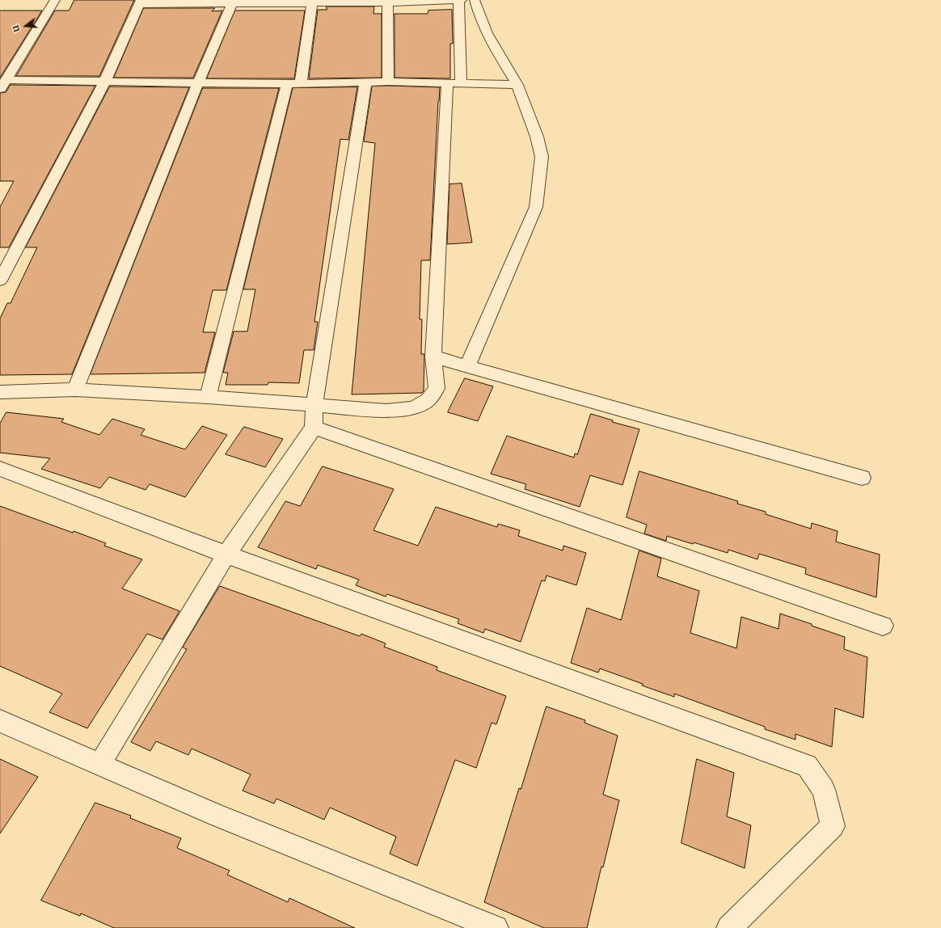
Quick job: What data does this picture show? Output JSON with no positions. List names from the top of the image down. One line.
{"north":"left"}
